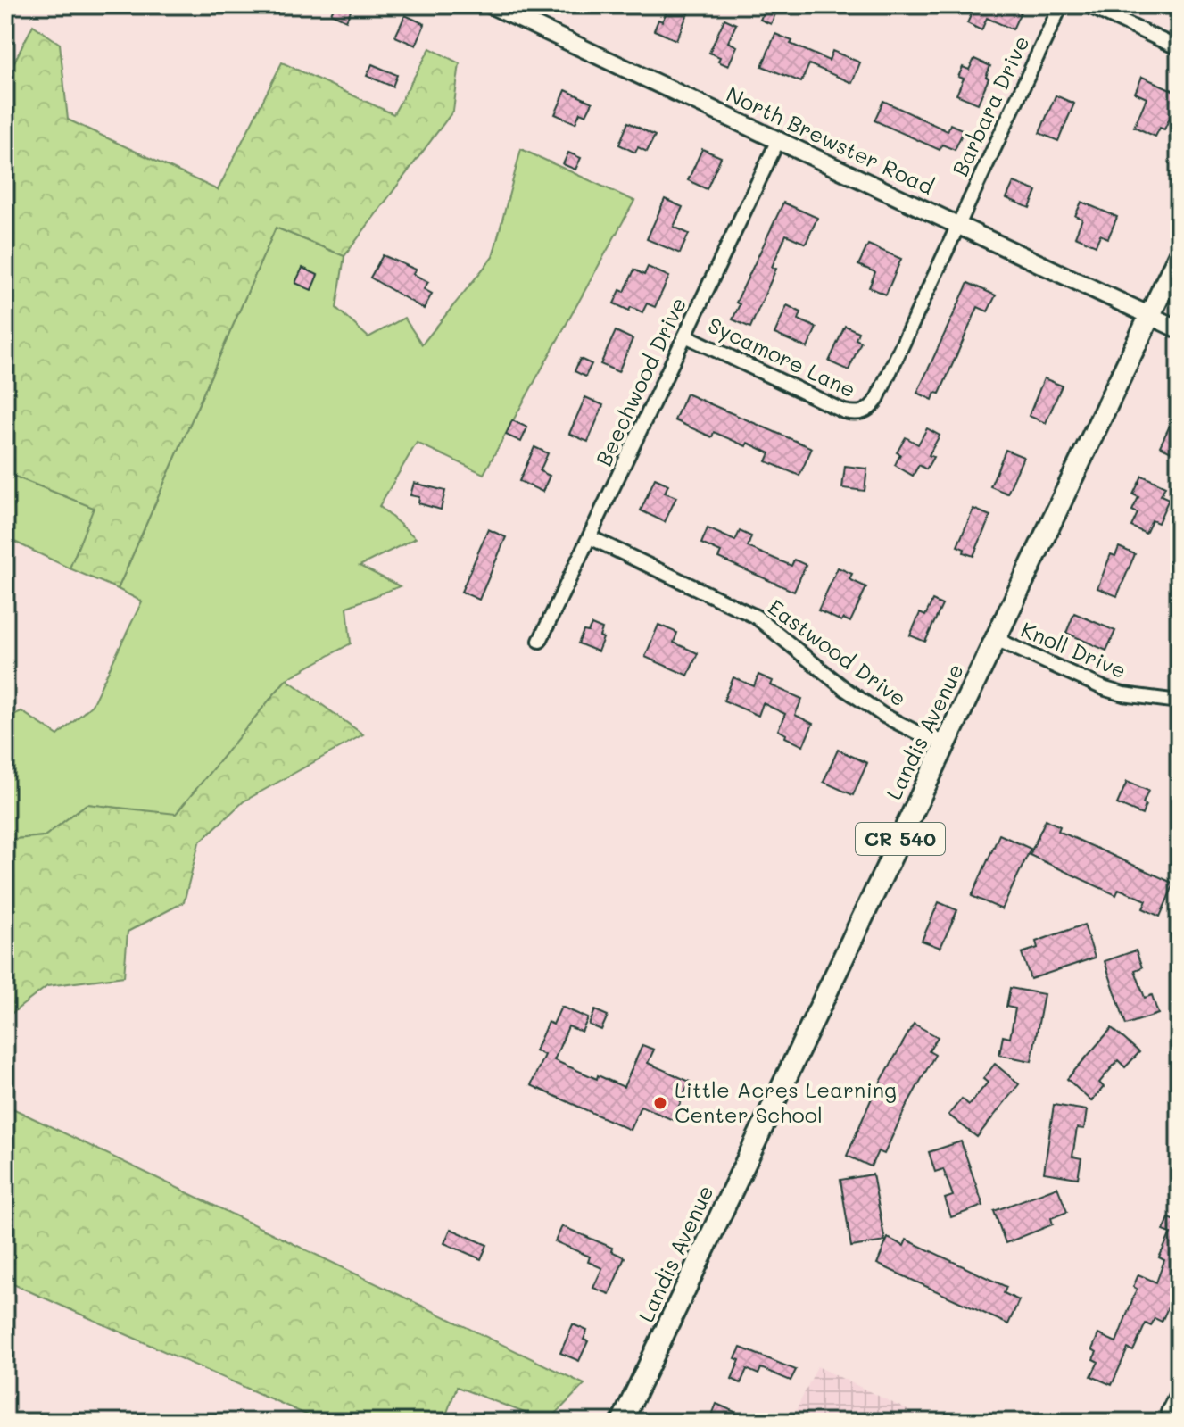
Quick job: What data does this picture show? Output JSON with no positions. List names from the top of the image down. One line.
{"streets":{"main road":["North Brewster Road","Landis Avenue","CR 540"],"street":["Barbara Drive","Sycamore Lane","Beechwood Drive","Knoll Drive","Eastwood Drive"]},"crossings":[["Barbara Drive","North Brewster Road"],["Barbara Drive","Sycamore Lane"],["North Brewster Road","Beechwood Drive"],["North Brewster Road","Landis Avenue"],["Sycamore Lane","Beechwood Drive"],["Beechwood Drive","Eastwood Drive"],["Knoll Drive","Landis Avenue"],["Eastwood Drive","Landis Avenue"]],"places":["Little Acres Learning Center School"]}
